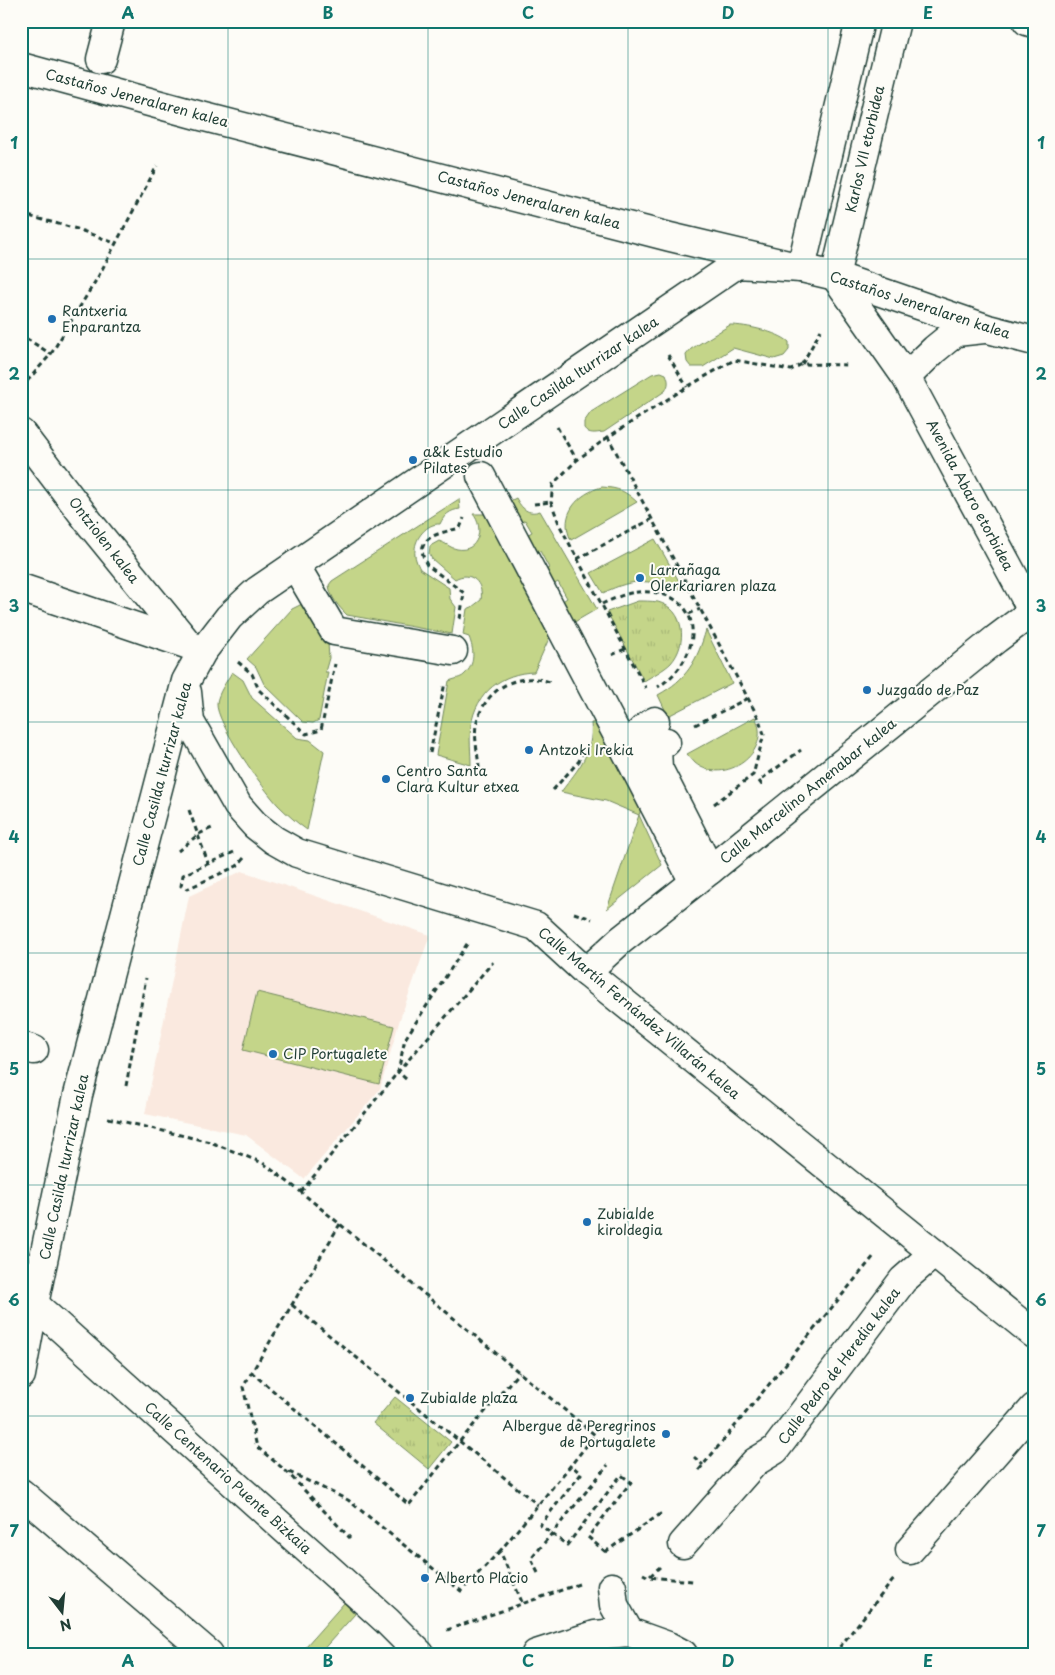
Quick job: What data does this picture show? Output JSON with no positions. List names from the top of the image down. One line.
{"streets":{"street":["Castaños Jeneralaren kalea","Karlos VII etorbidea","Calle Casilda Iturrizar kalea","Avenida Abaro etorbidea","Ontziolen kalea","Calle Marcelino Amenabar kalea","Calle Martín Fernández Villarán kalea","Calle Pedro de Heredia kalea","Calle Centenario Puente Bizkaia"]},"crossings":[["Castaños Jeneralaren kalea","Karlos VII etorbidea"],["Castaños Jeneralaren kalea","Calle Casilda Iturrizar kalea"],["Castaños Jeneralaren kalea","Avenida Abaro etorbidea"],["Karlos VII etorbidea","Avenida Abaro etorbidea"],["Calle Casilda Iturrizar kalea","Avenida Abaro etorbidea"],["Calle Casilda Iturrizar kalea","Calle Martín Fernández Villarán kalea"],["Calle Casilda Iturrizar kalea","Calle Centenario Puente Bizkaia"],["Avenida Abaro etorbidea","Calle Marcelino Amenabar kalea"],["Calle Marcelino Amenabar kalea","Calle Martín Fernández Villarán kalea"],["Calle Martín Fernández Villarán kalea","Calle Pedro de Heredia kalea"]],"places":["Rantxeria Enparantza","a&k Estudio Pilates","Larrañaga Olerkariaren plaza","Juzgado de Paz","Antzoki Irekia","Centro Santa Clara Kultur etxea","CIP Portugalete","Zubialde kiroldegia","Zubialde plaza","Albergue de Peregrinos de Portugalete","Alberto Placio"],"north":"bottom","grid":{"columns":["A","B","C","D","E"],"rows":["1","2","3","4","5","6","7"]}}
